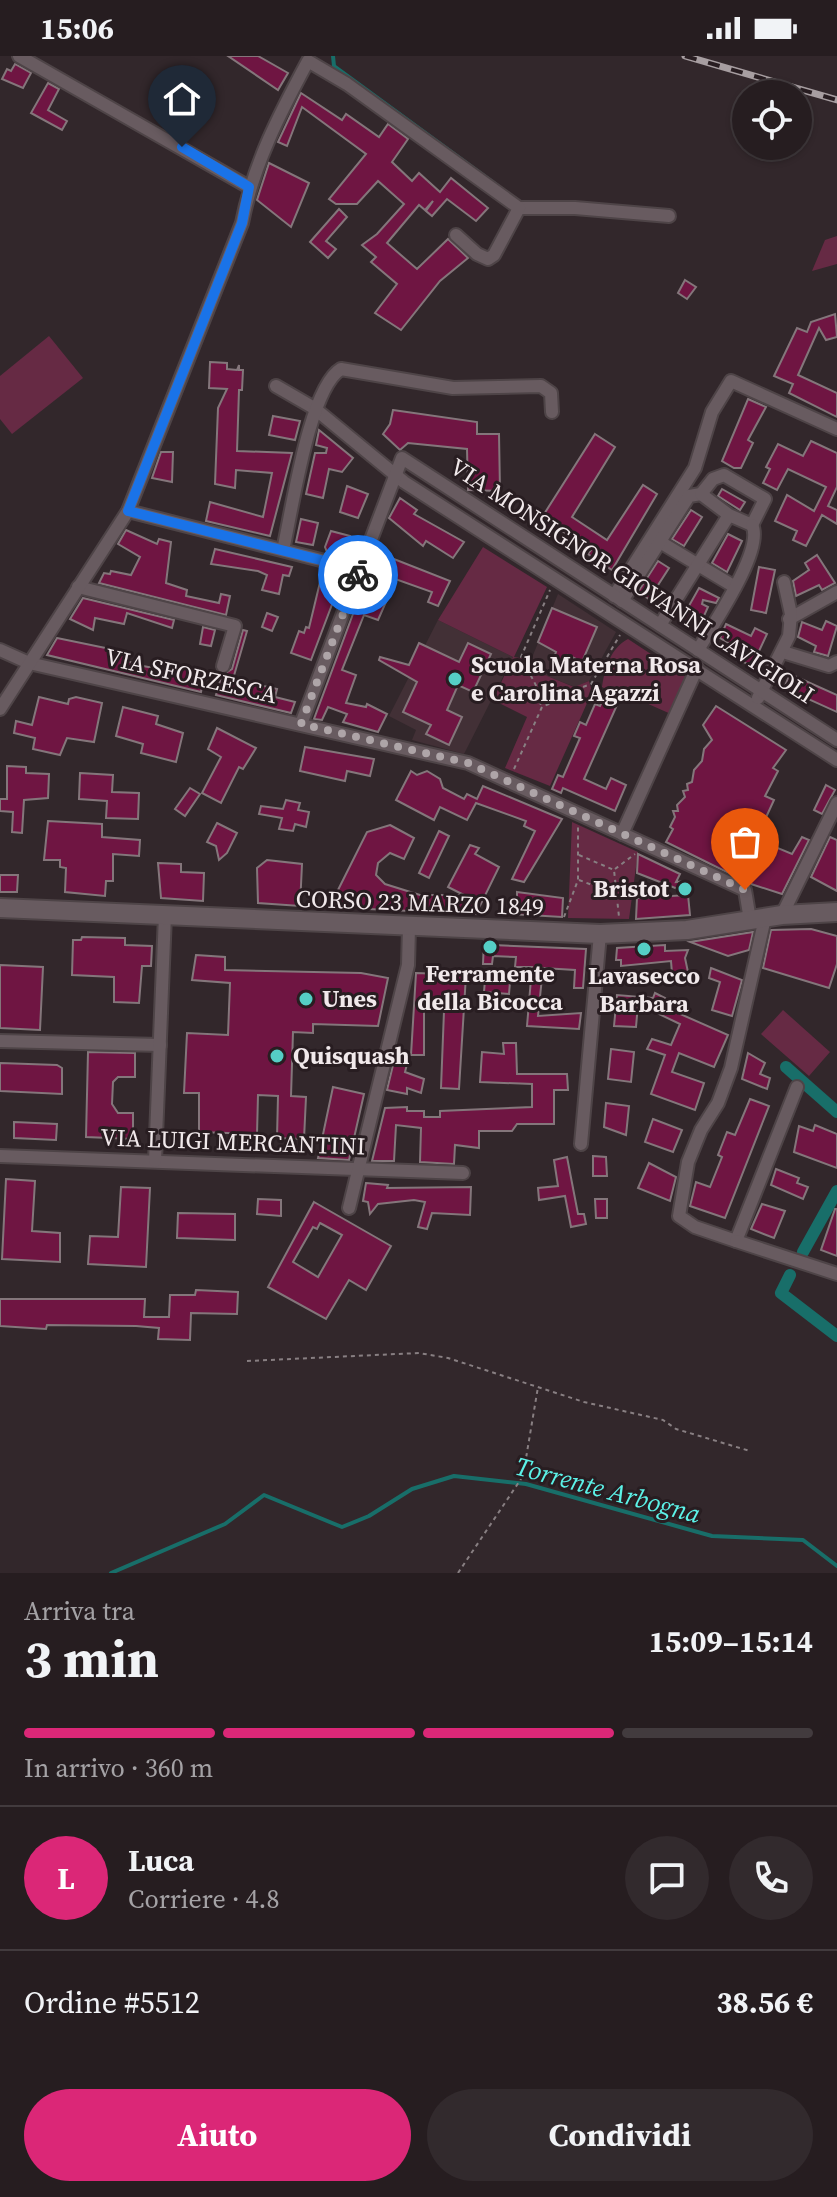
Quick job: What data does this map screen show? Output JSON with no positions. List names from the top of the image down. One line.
{"streets":{"main road":["CORSO 23 MARZO 1849"],"street":["VIA MONSIGNOR GIOVANNI CAVIGIOLI","VIA SFORZESCA","VIA LUIGI MERCANTINI"]},"crossings":[["VIA SFORZESCA","CORSO 23 MARZO 1849"]],"water":["Torrente Arbogna"],"places":["Scuola Materna Rosa e Carolina Agazzi","Bristot","Ferramente della Bicocca","Lavasecco Barbara","Unes","Quisquash"],"page":{"status":"15:06","heading":["3 min","Arriva tra","15:09–15:14"],"panel":["Luca","Corriere · 4.8","Ordine #5512","38.56 €"],"bar":"In arrivo · 360 m","round":"L","buttons":["Aiuto","Condividi"]}}
